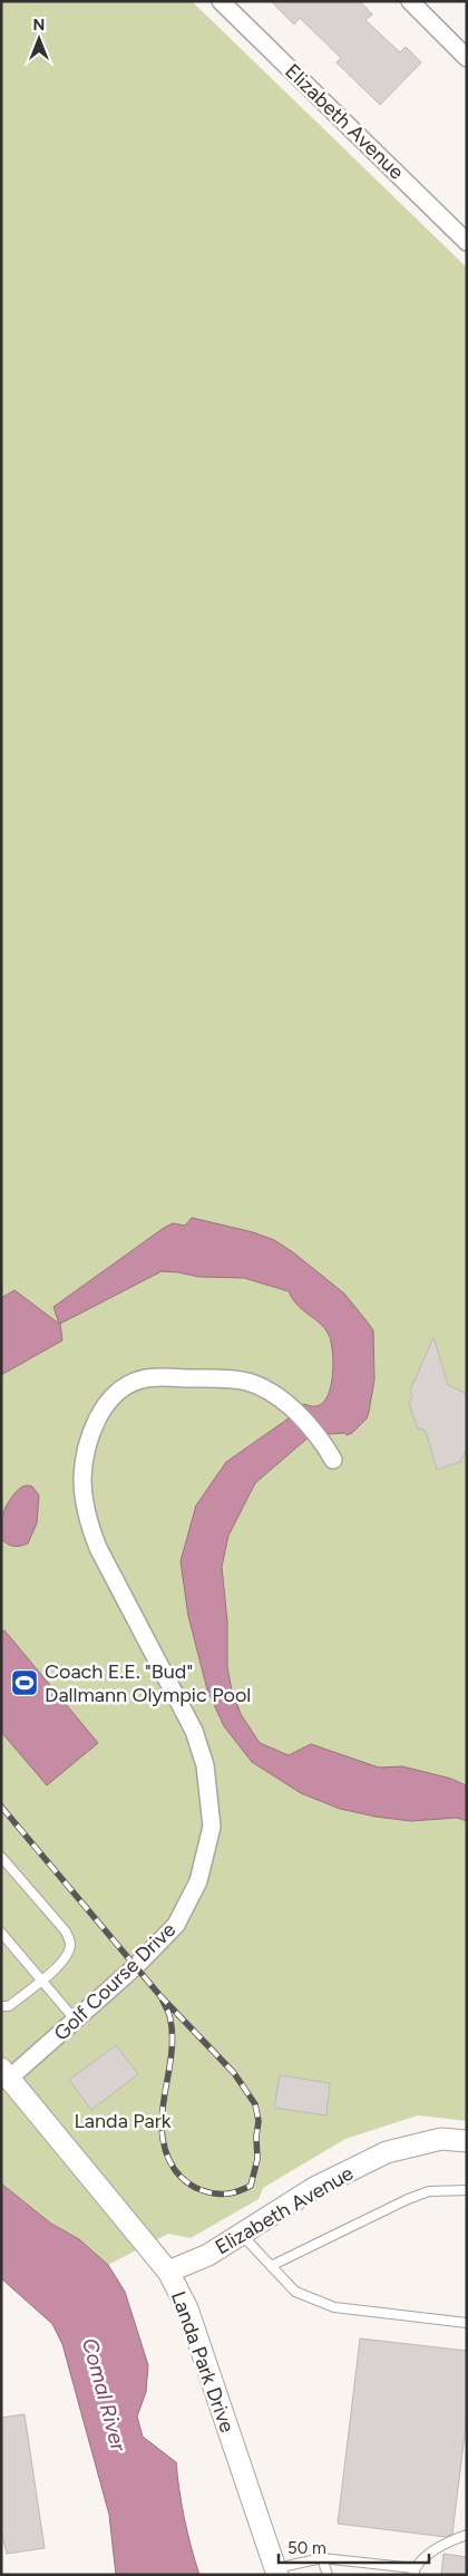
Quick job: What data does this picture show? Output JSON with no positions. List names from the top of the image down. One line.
{"streets":{"street":["Elizabeth Avenue","Golf Course Drive","Landa Park Drive"]},"crossings":[["Elizabeth Avenue","Landa Park Drive"],["Golf Course Drive","Landa Park Drive"]],"water":["Comal River"],"parks":["Landa Park"],"places":{"sports":["Coach E.E. \"Bud\" Dallmann Olympic Pool"]},"scale_bar":"50 m","north":"top"}
